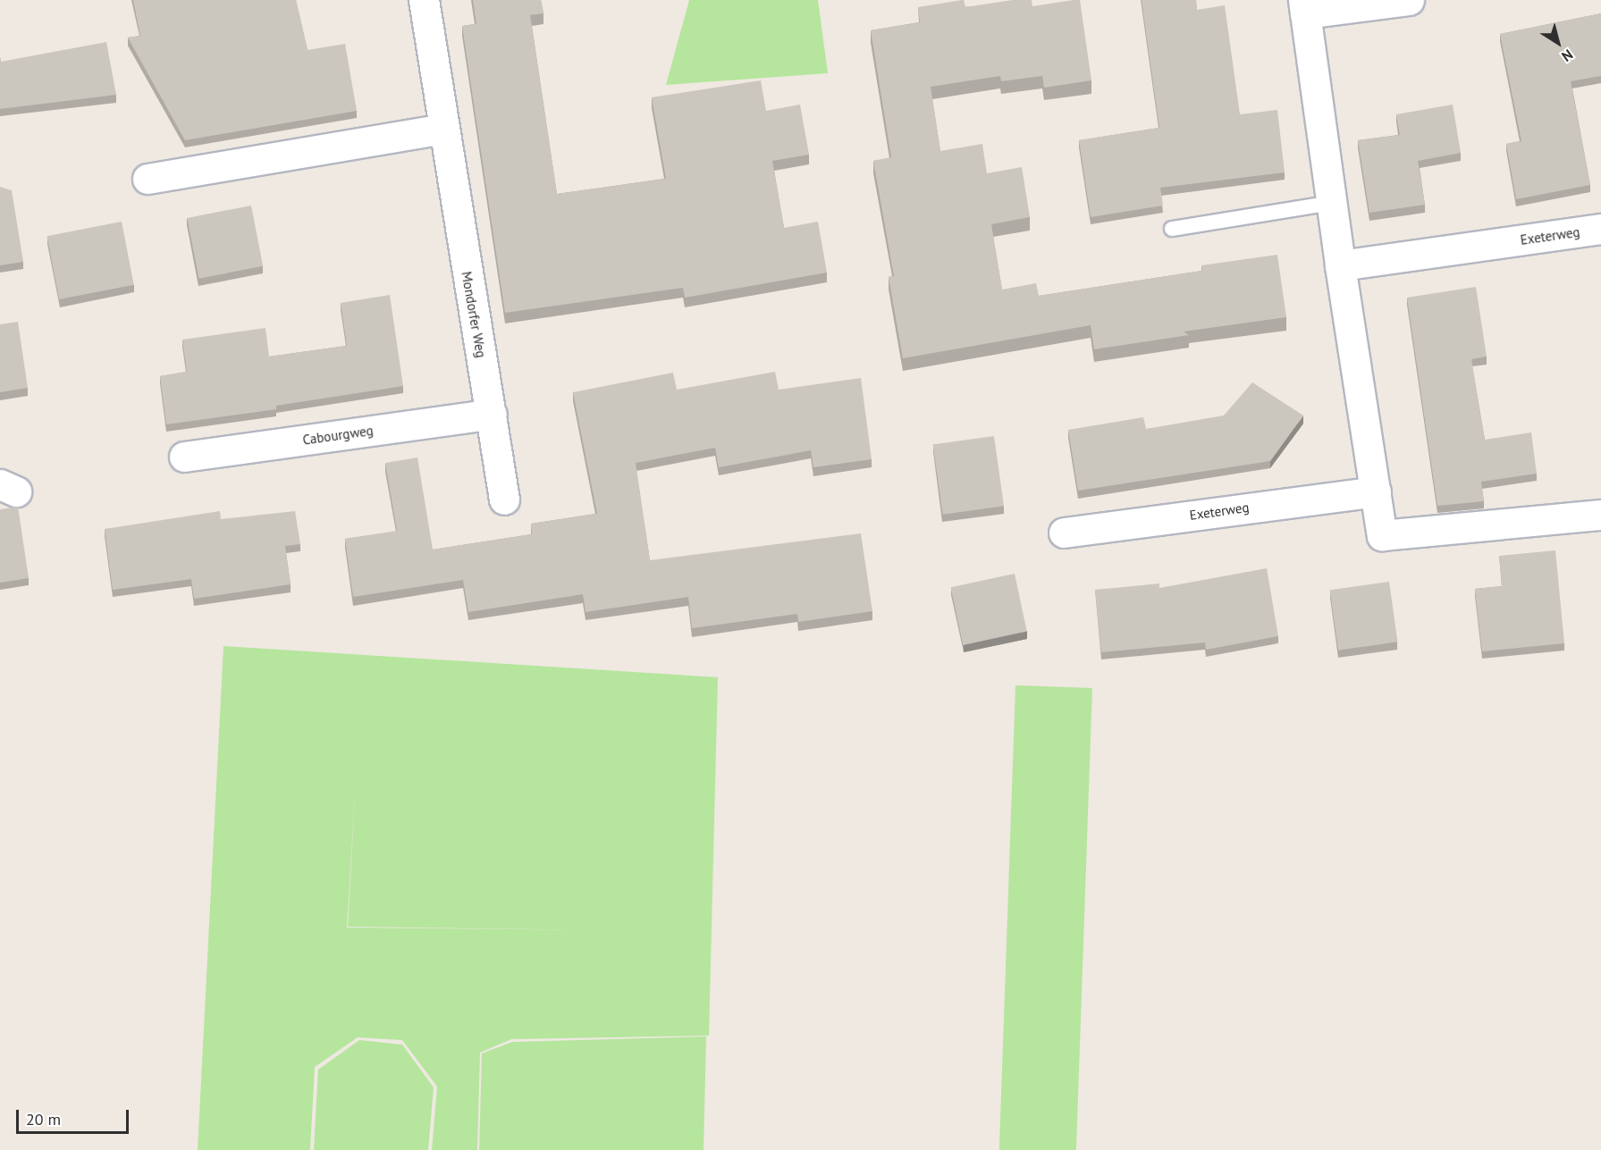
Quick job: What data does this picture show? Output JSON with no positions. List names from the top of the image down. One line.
{"streets":{"street":["Exeterweg","Mondorfer Weg","Cabourgweg"]},"crossings":[["Mondorfer Weg","Cabourgweg"]],"scale_bar":"20 m","north":"bottom right"}
